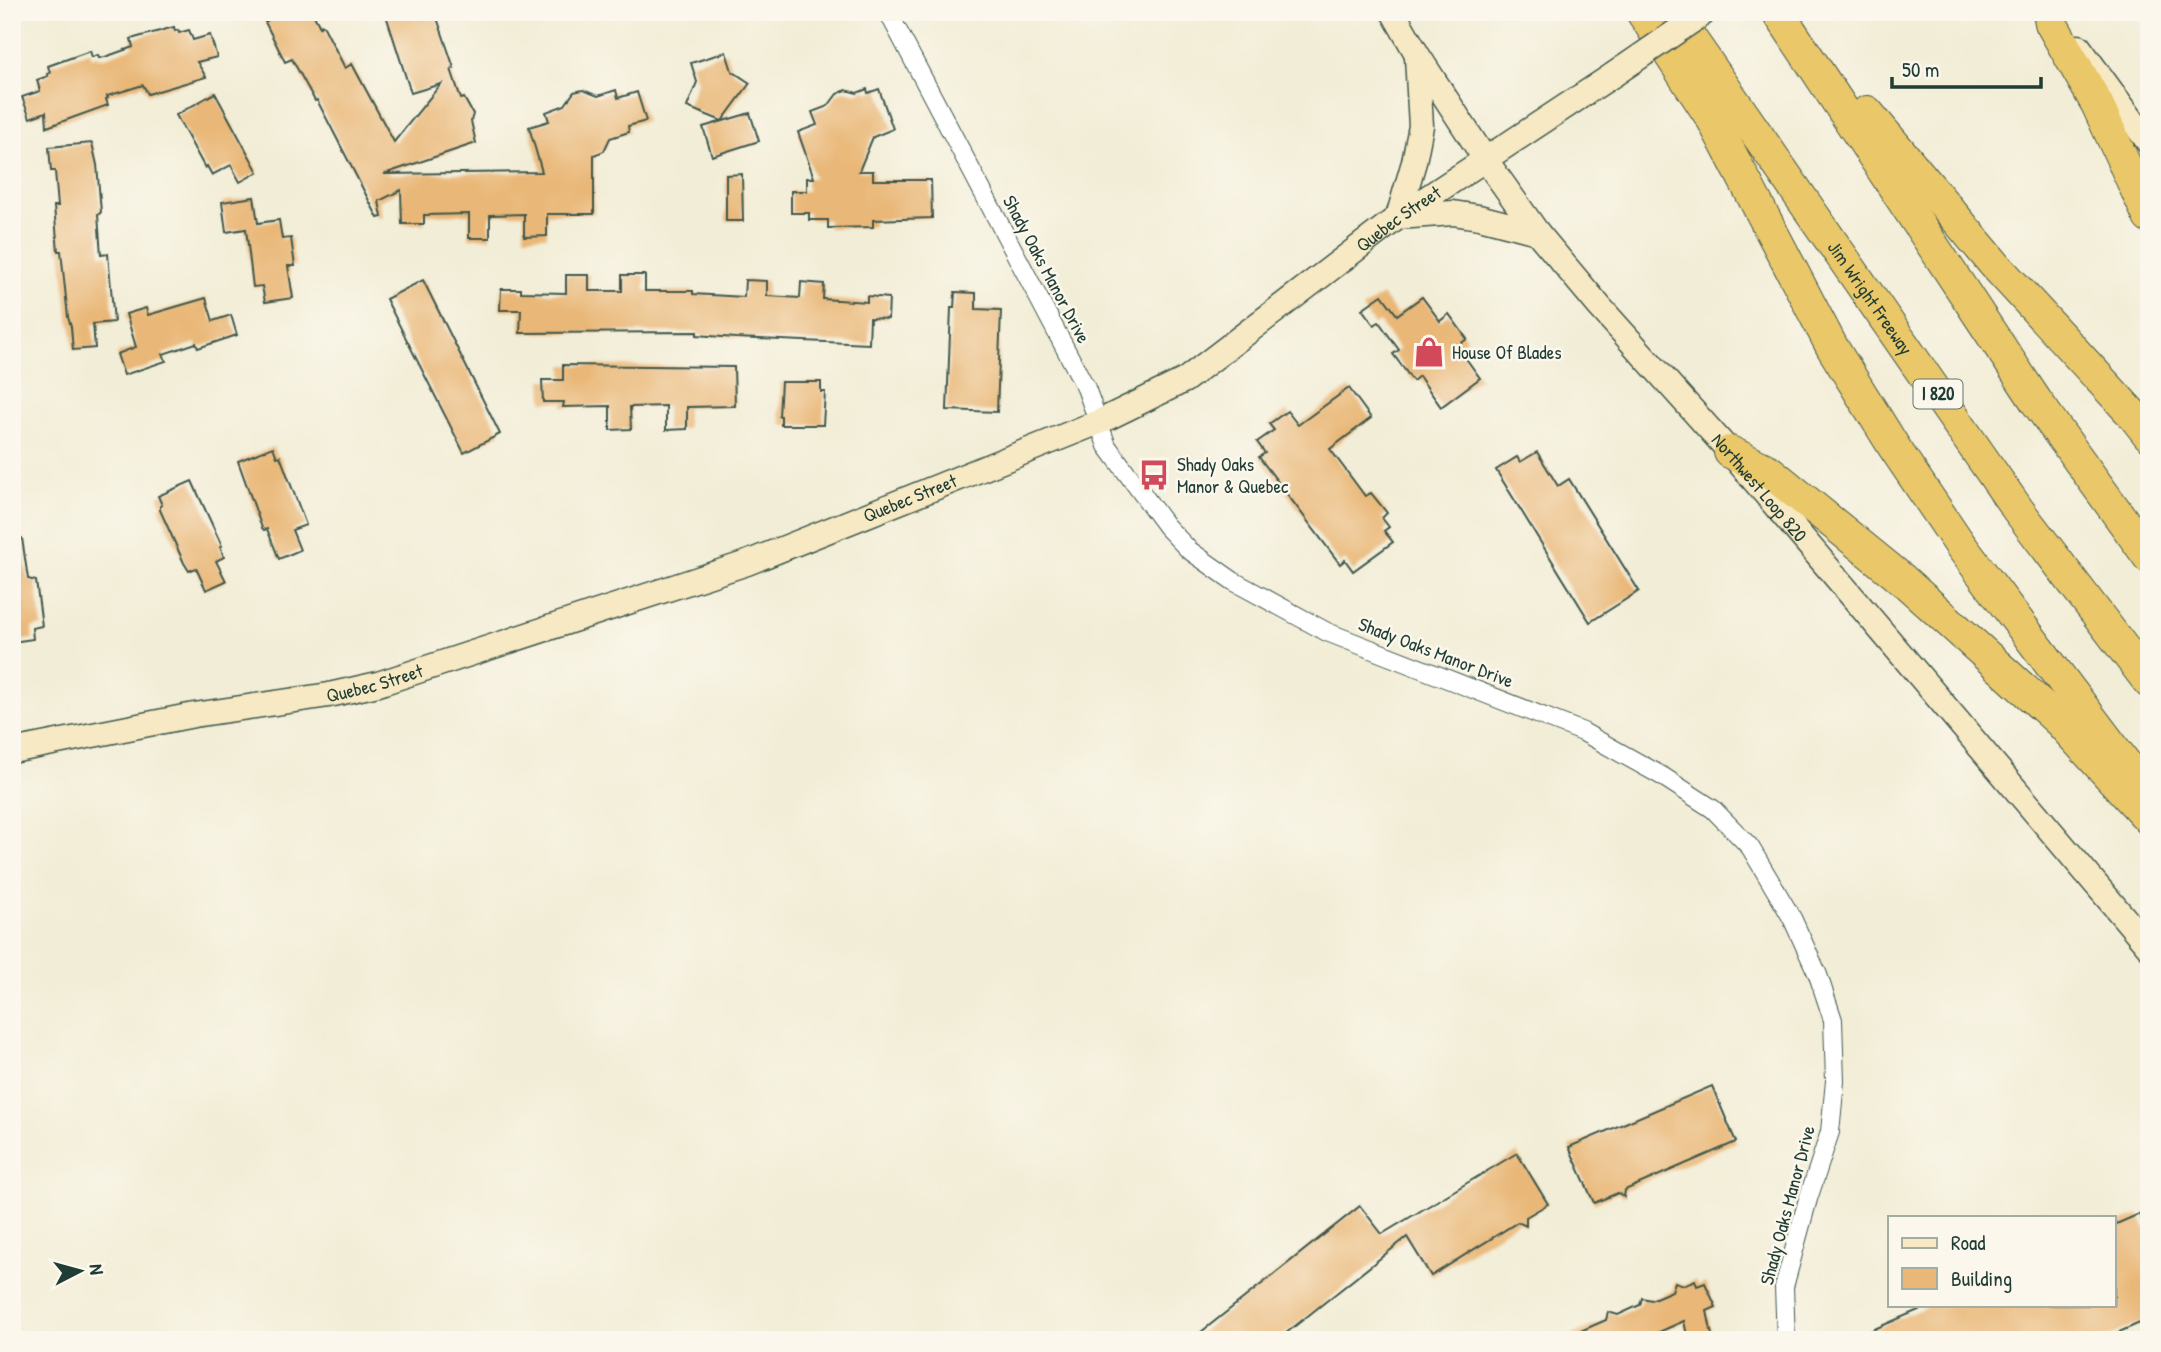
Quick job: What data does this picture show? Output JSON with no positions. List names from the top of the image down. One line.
{"streets":{"highway":["Jim Wright Freeway","I 820"],"street":["Quebec Street","Shady Oaks Manor Drive","Northwest Loop 820"]},"crossings":[["Quebec Street","Shady Oaks Manor Drive"],["Quebec Street","Northwest Loop 820"]],"places":{"shop":["House Of Blades"],"bus stop":["Shady Oaks Manor & Quebec"]},"legend":["Road","Building"],"scale_bar":"50 m","north":"right"}
